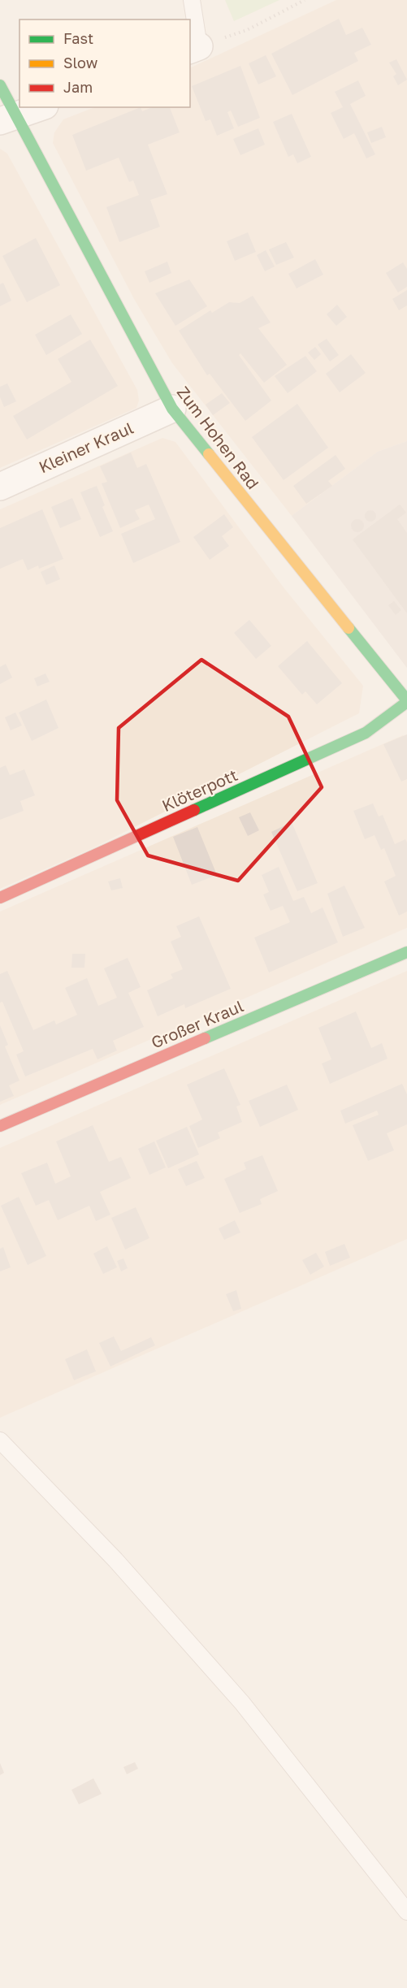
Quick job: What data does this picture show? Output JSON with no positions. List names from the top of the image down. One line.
{"streets":{"street":["Zum Hohen Rad","Kleiner Kraul","Klöterpott","Großer Kraul"]},"crossings":[["Zum Hohen Rad","Kleiner Kraul"],["Zum Hohen Rad","Klöterpott"]],"legend":["Fast","Slow","Jam"]}
